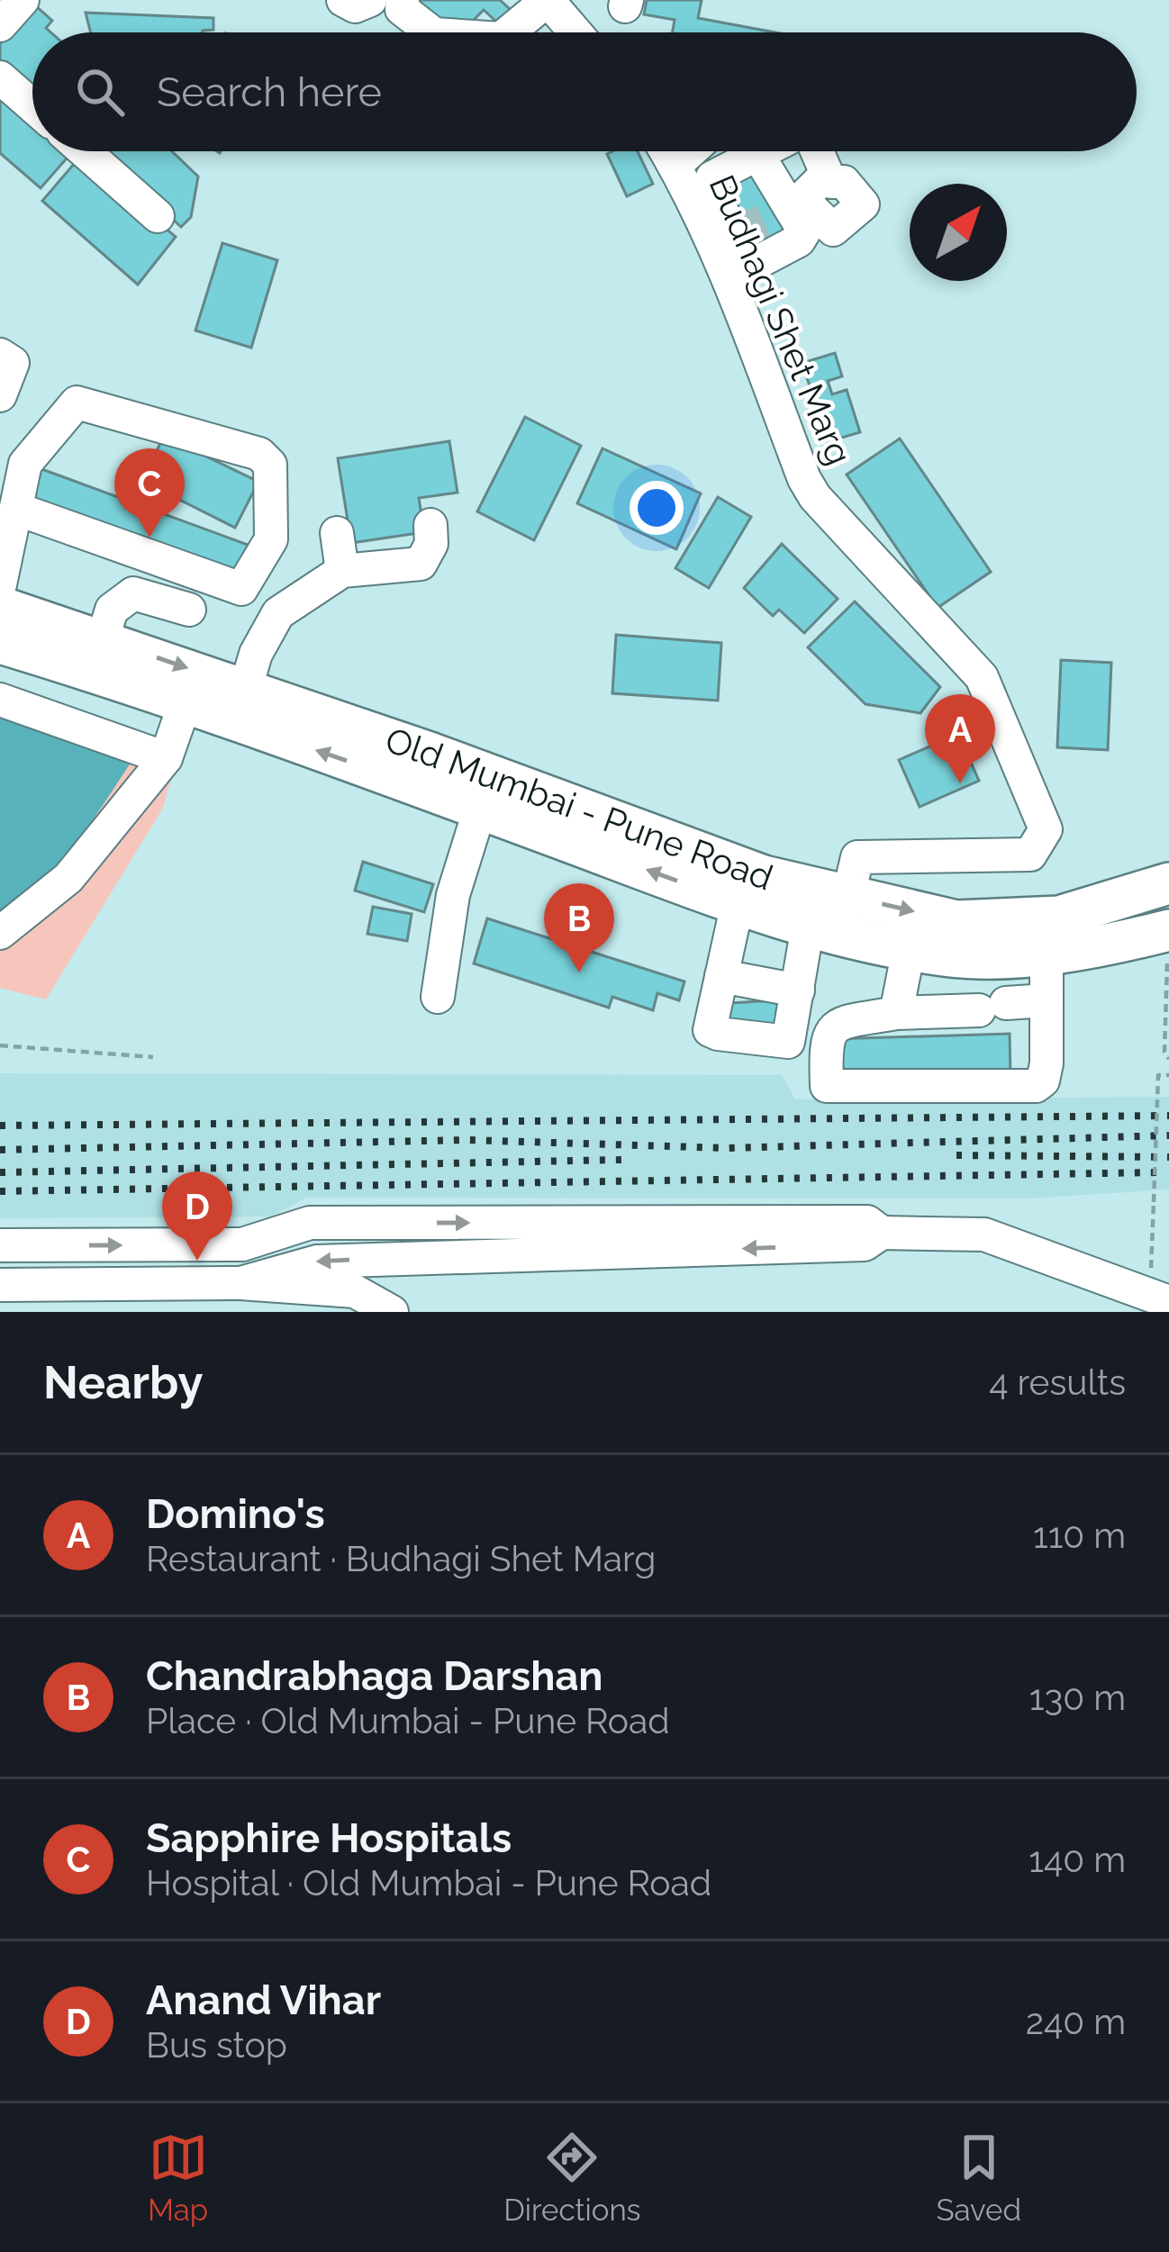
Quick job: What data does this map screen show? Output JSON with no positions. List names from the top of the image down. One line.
{"streets":{"main road":["Old Mumbai - Pune Road"],"street":["Budhagi Shet Marg"]},"crossings":[["Budhagi Shet Marg","Old Mumbai - Pune Road"]],"north":"top right","page":{"search":"Search here","pins":["C","A","B","D"],"heading":["Nearby","4 results"],"list":[{"mark":"A","name":"Domino's","note":"Restaurant · Budhagi Shet Marg","value":"110 m"},{"mark":"B","name":"Chandrabhaga Darshan","note":"Place · Old Mumbai - Pune Road","value":"130 m"},{"mark":"C","name":"Sapphire Hospitals","note":"Hospital · Old Mumbai - Pune Road","value":"140 m"},{"mark":"D","name":"Anand Vihar","note":"Bus stop","value":"240 m"}],"nav":["Map","Directions","Saved"]}}
